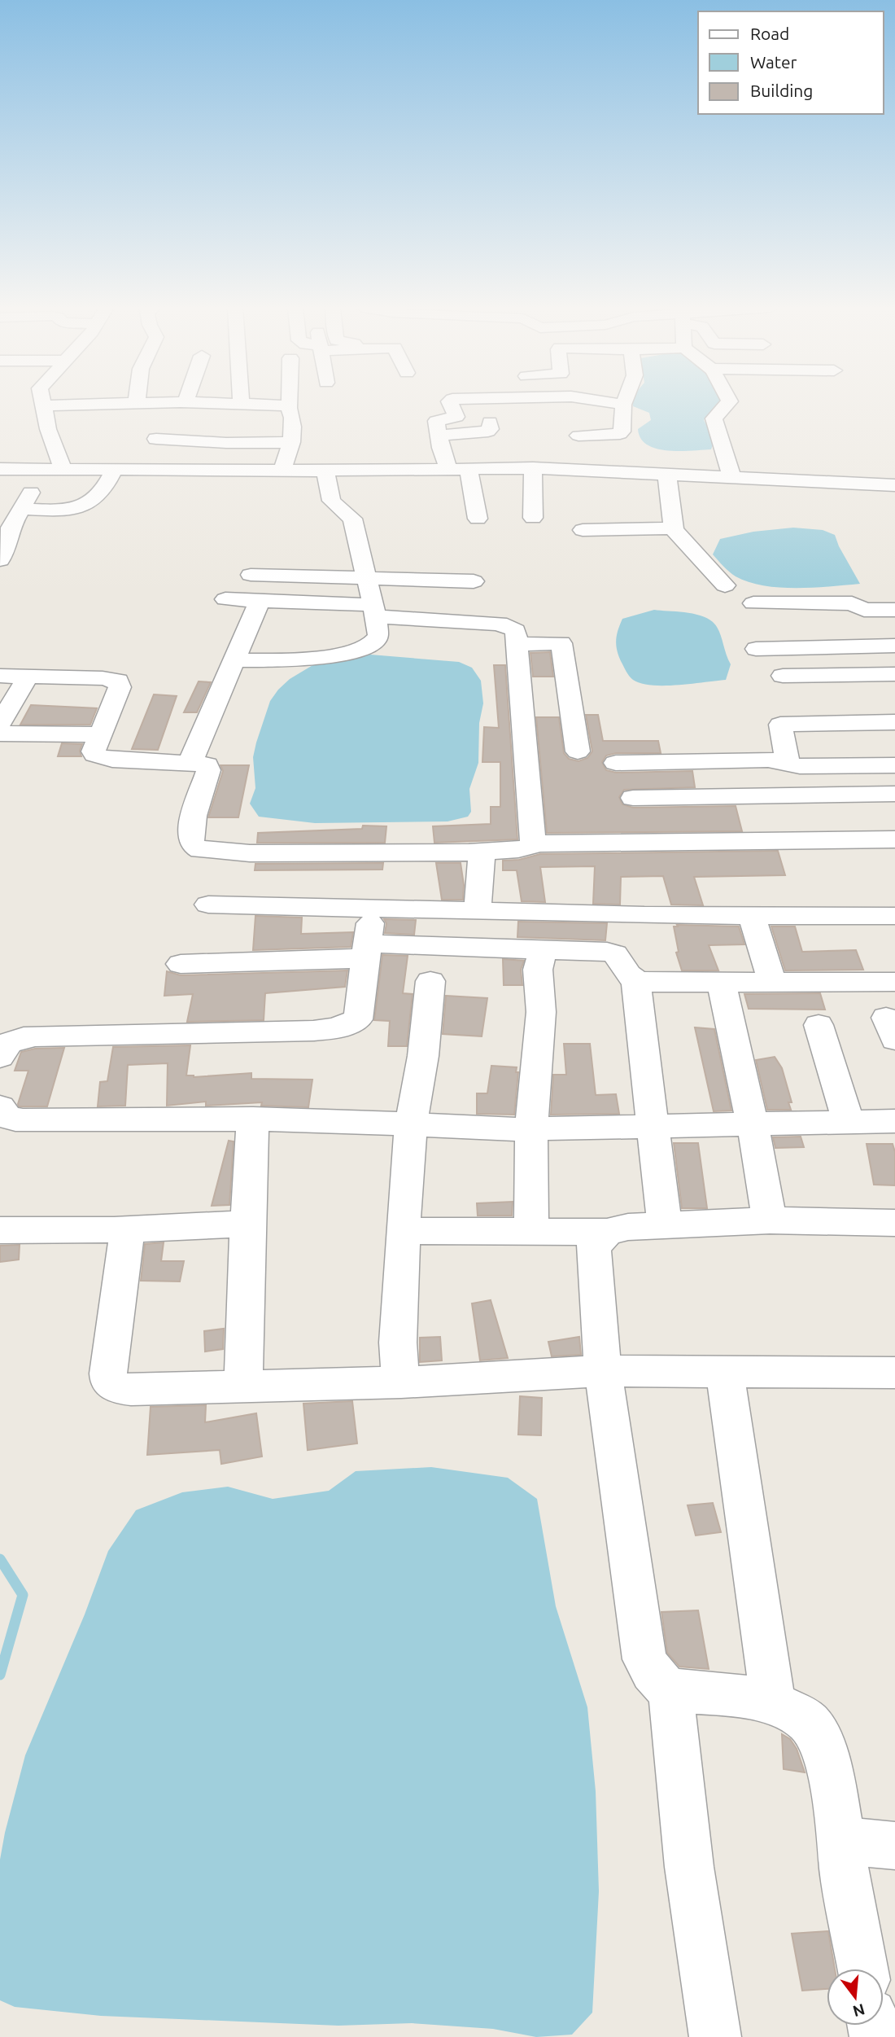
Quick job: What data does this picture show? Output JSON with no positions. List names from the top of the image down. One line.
{"legend":["Road","Water","Building"],"north":"bottom"}
